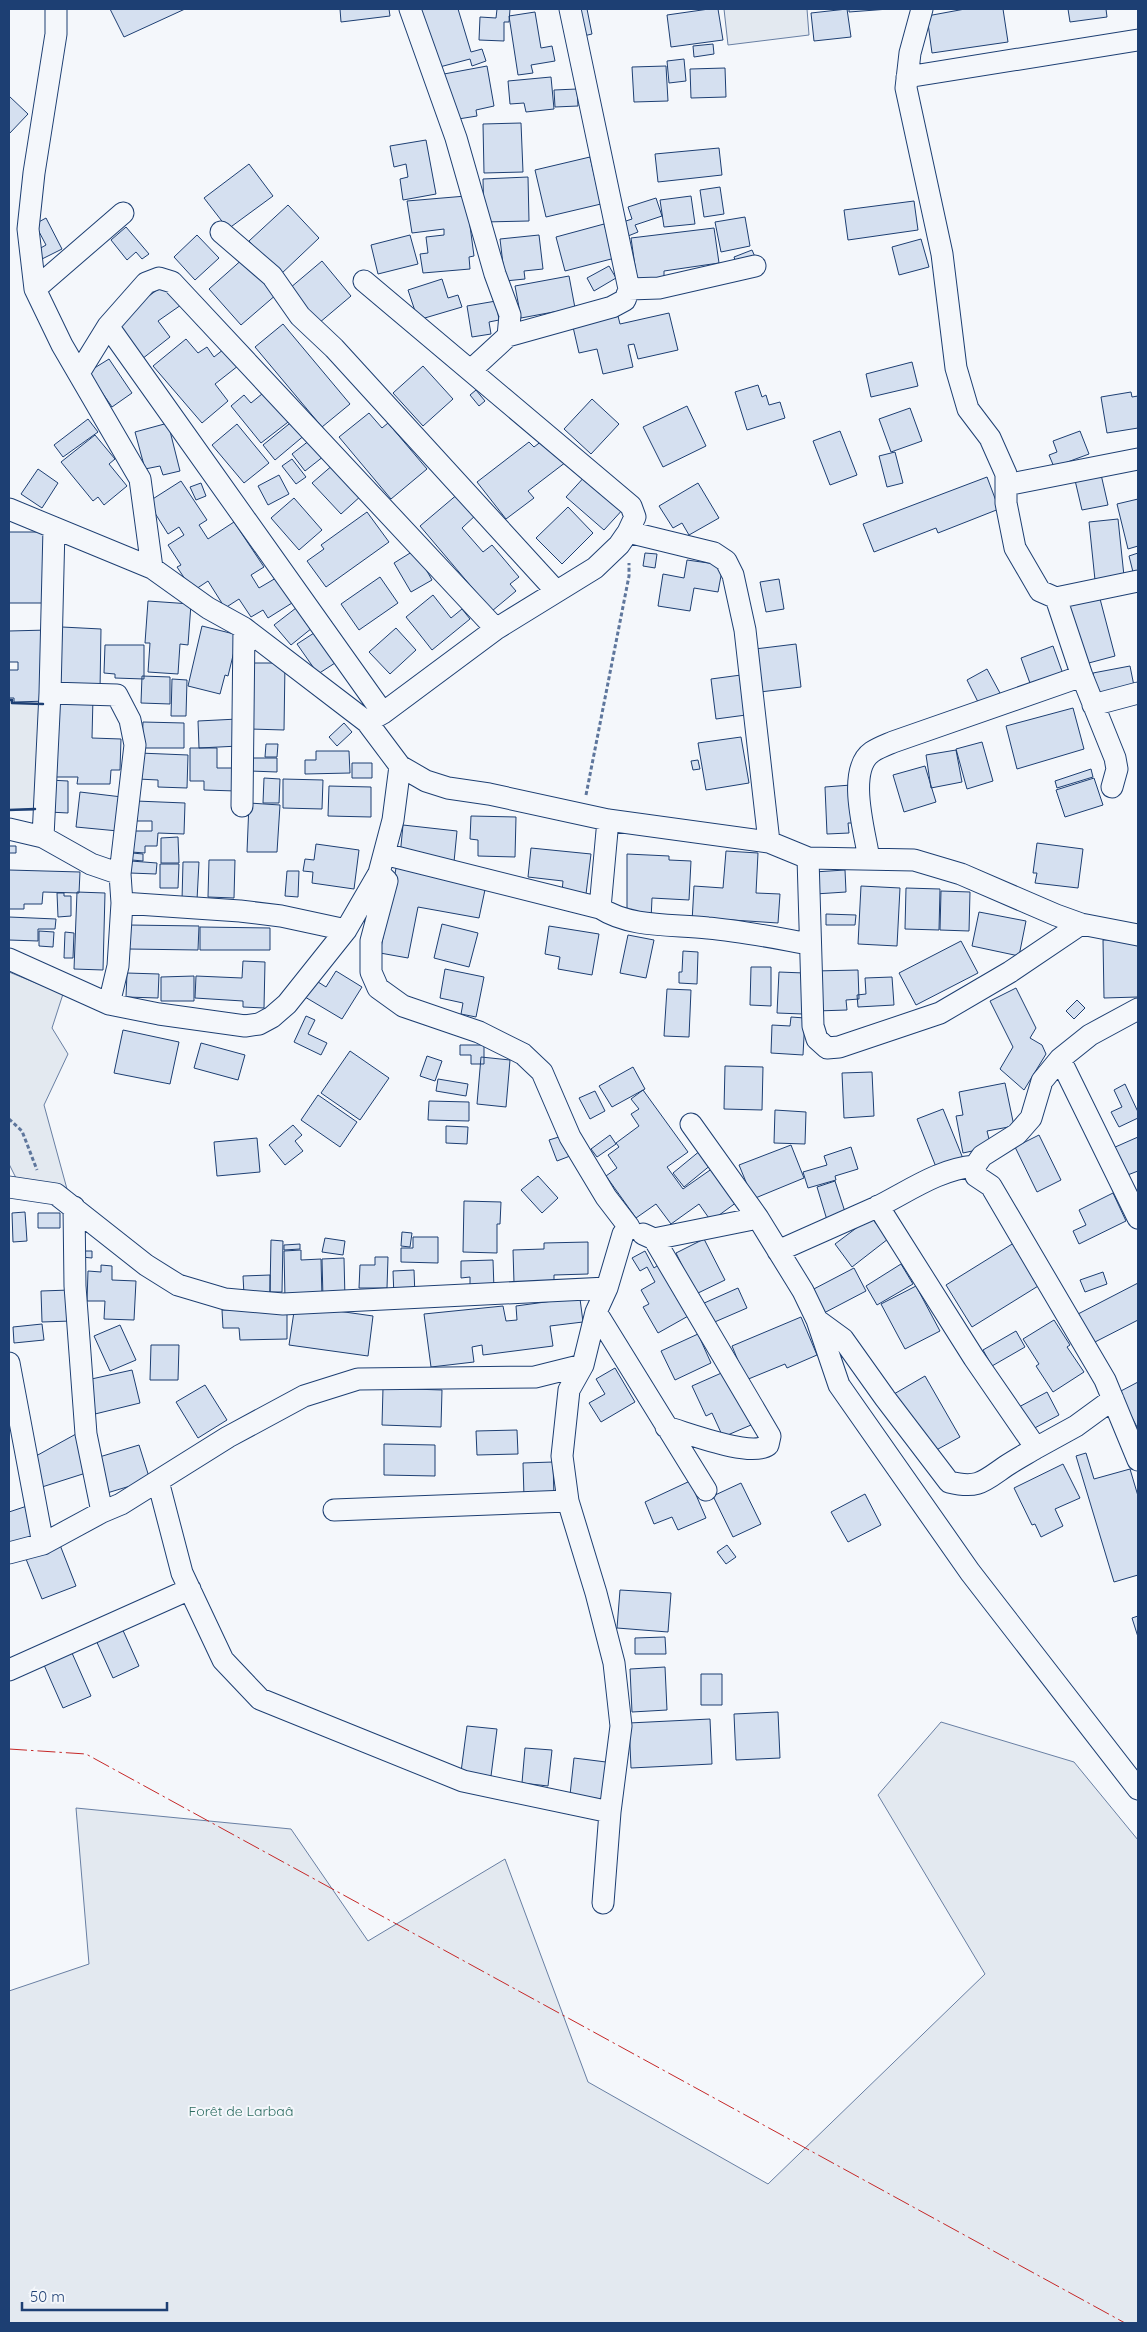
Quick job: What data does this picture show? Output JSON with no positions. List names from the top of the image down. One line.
{"parks":["Forêt de Larbaâ"],"scale_bar":"50 m"}
